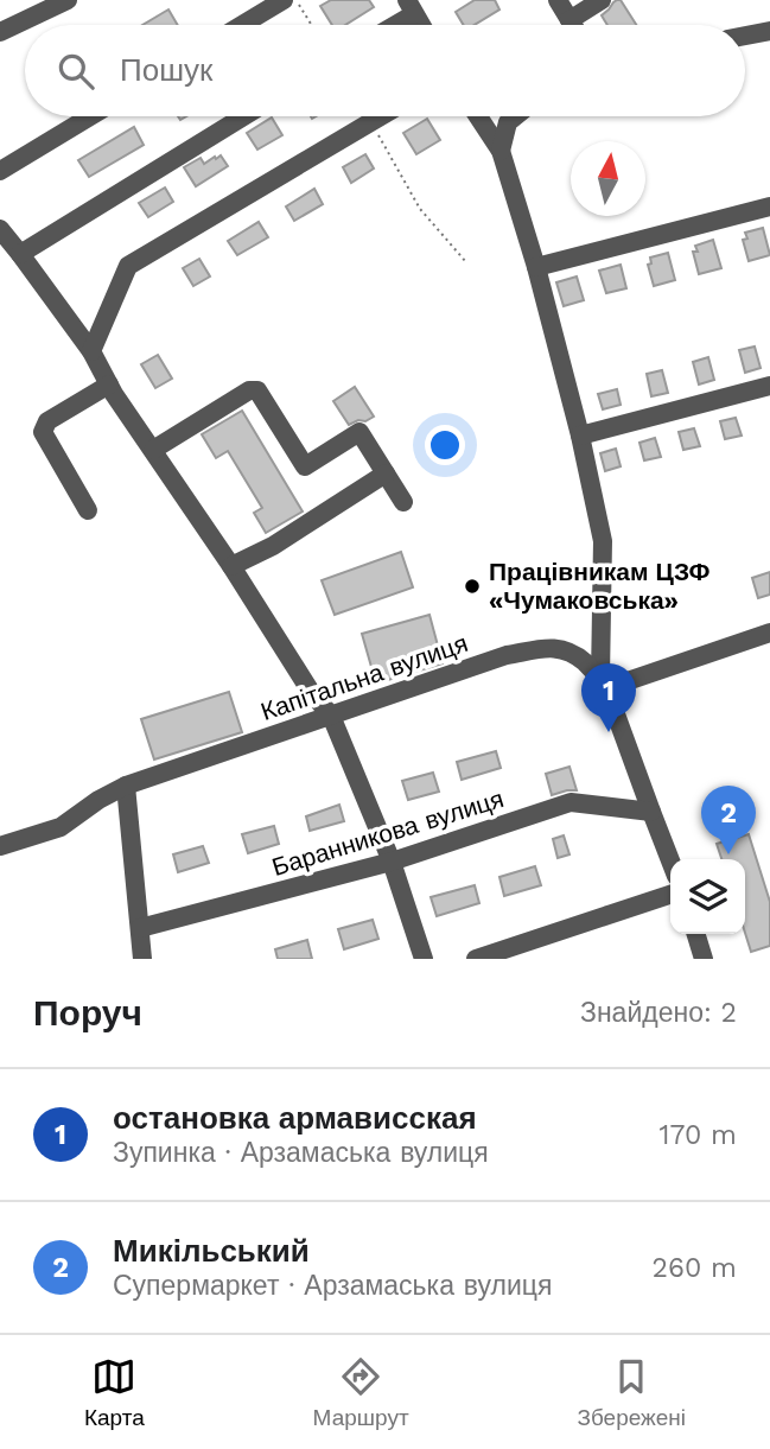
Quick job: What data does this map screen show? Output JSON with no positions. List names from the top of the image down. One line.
{"streets":{"street":["Капітальна вулиця","Баранникова вулиця"]},"places":["Працівникам ЦЗФ «Чумаковська»"],"north":"top","page":{"search":"Пошук","pins":["1","2"],"heading":["Поруч","Знайдено: 2"],"list":[{"mark":"1","name":"остановка армависская","note":"Зупинка · Арзамаська вулиця","value":"170 m"},{"mark":"2","name":"Микільський","note":"Супермаркет · Арзамаська вулиця","value":"260 m"}],"nav":["Карта","Маршрут","Збережені"]}}
